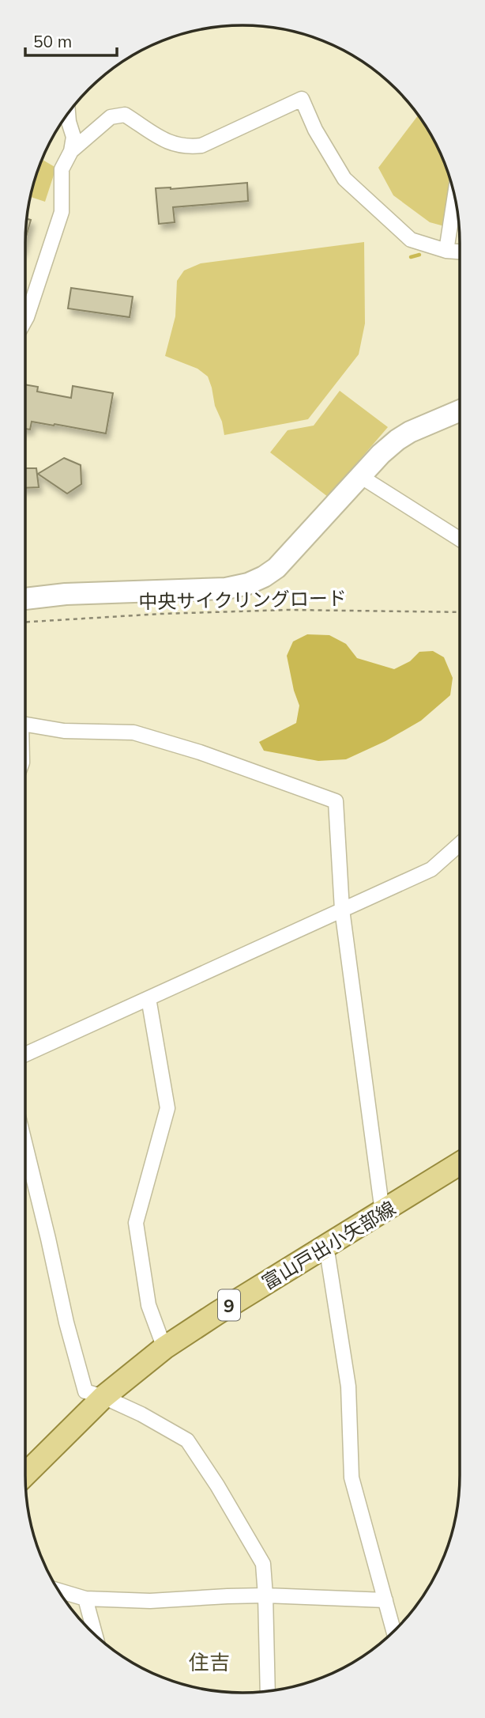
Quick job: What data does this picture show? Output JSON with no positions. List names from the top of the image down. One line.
{"streets":{"main road":["富山戸出小矢部線","9"],"path":["中央サイクリングロード"]},"districts":["住吉"],"scale_bar":"50 m"}
